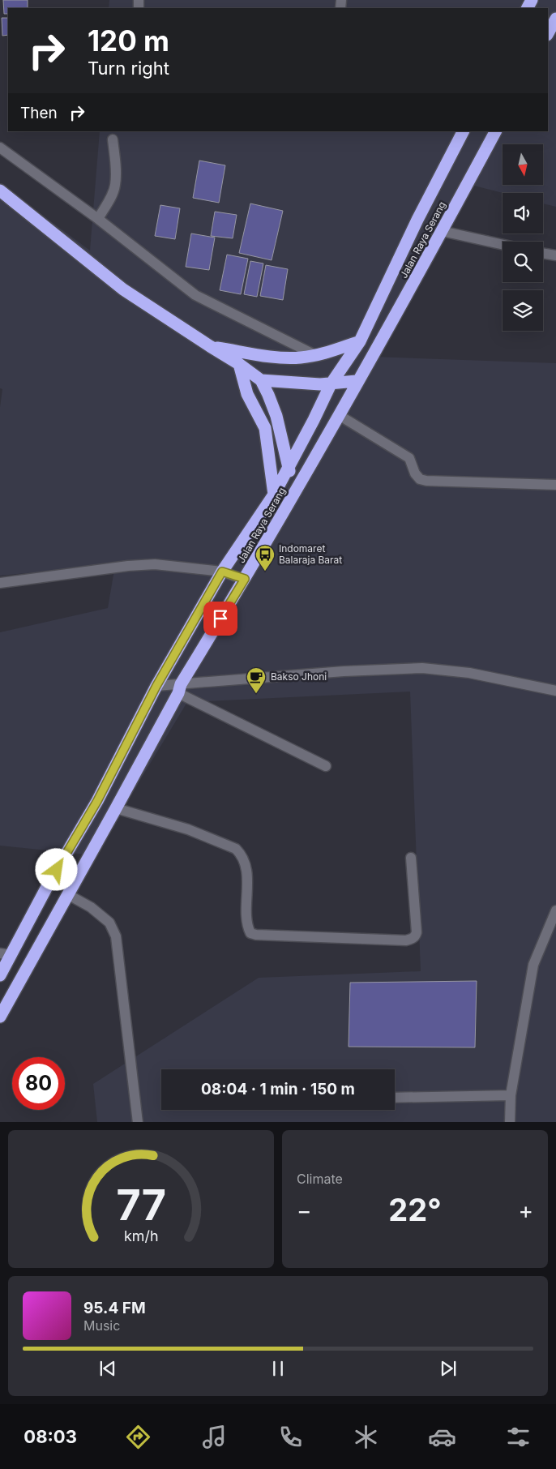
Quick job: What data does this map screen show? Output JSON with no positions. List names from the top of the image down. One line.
{"streets":{"highway":["Jalan Raya Serang"]},"places":{"bus stop":["Indomaret Balaraja Barat"],"cafe":["Bakso Jhoni"]},"north":"bottom","page":{"turn":["120 m","Turn right"],"then":"Then","limit":"80","trip":"08:04 · 1 min · 150 m","tile":"Climate","heat":["−","22°","+"],"song":["95.4 FM","Music"],"tabs":"08:03","gauge":["77","km/h"]}}
